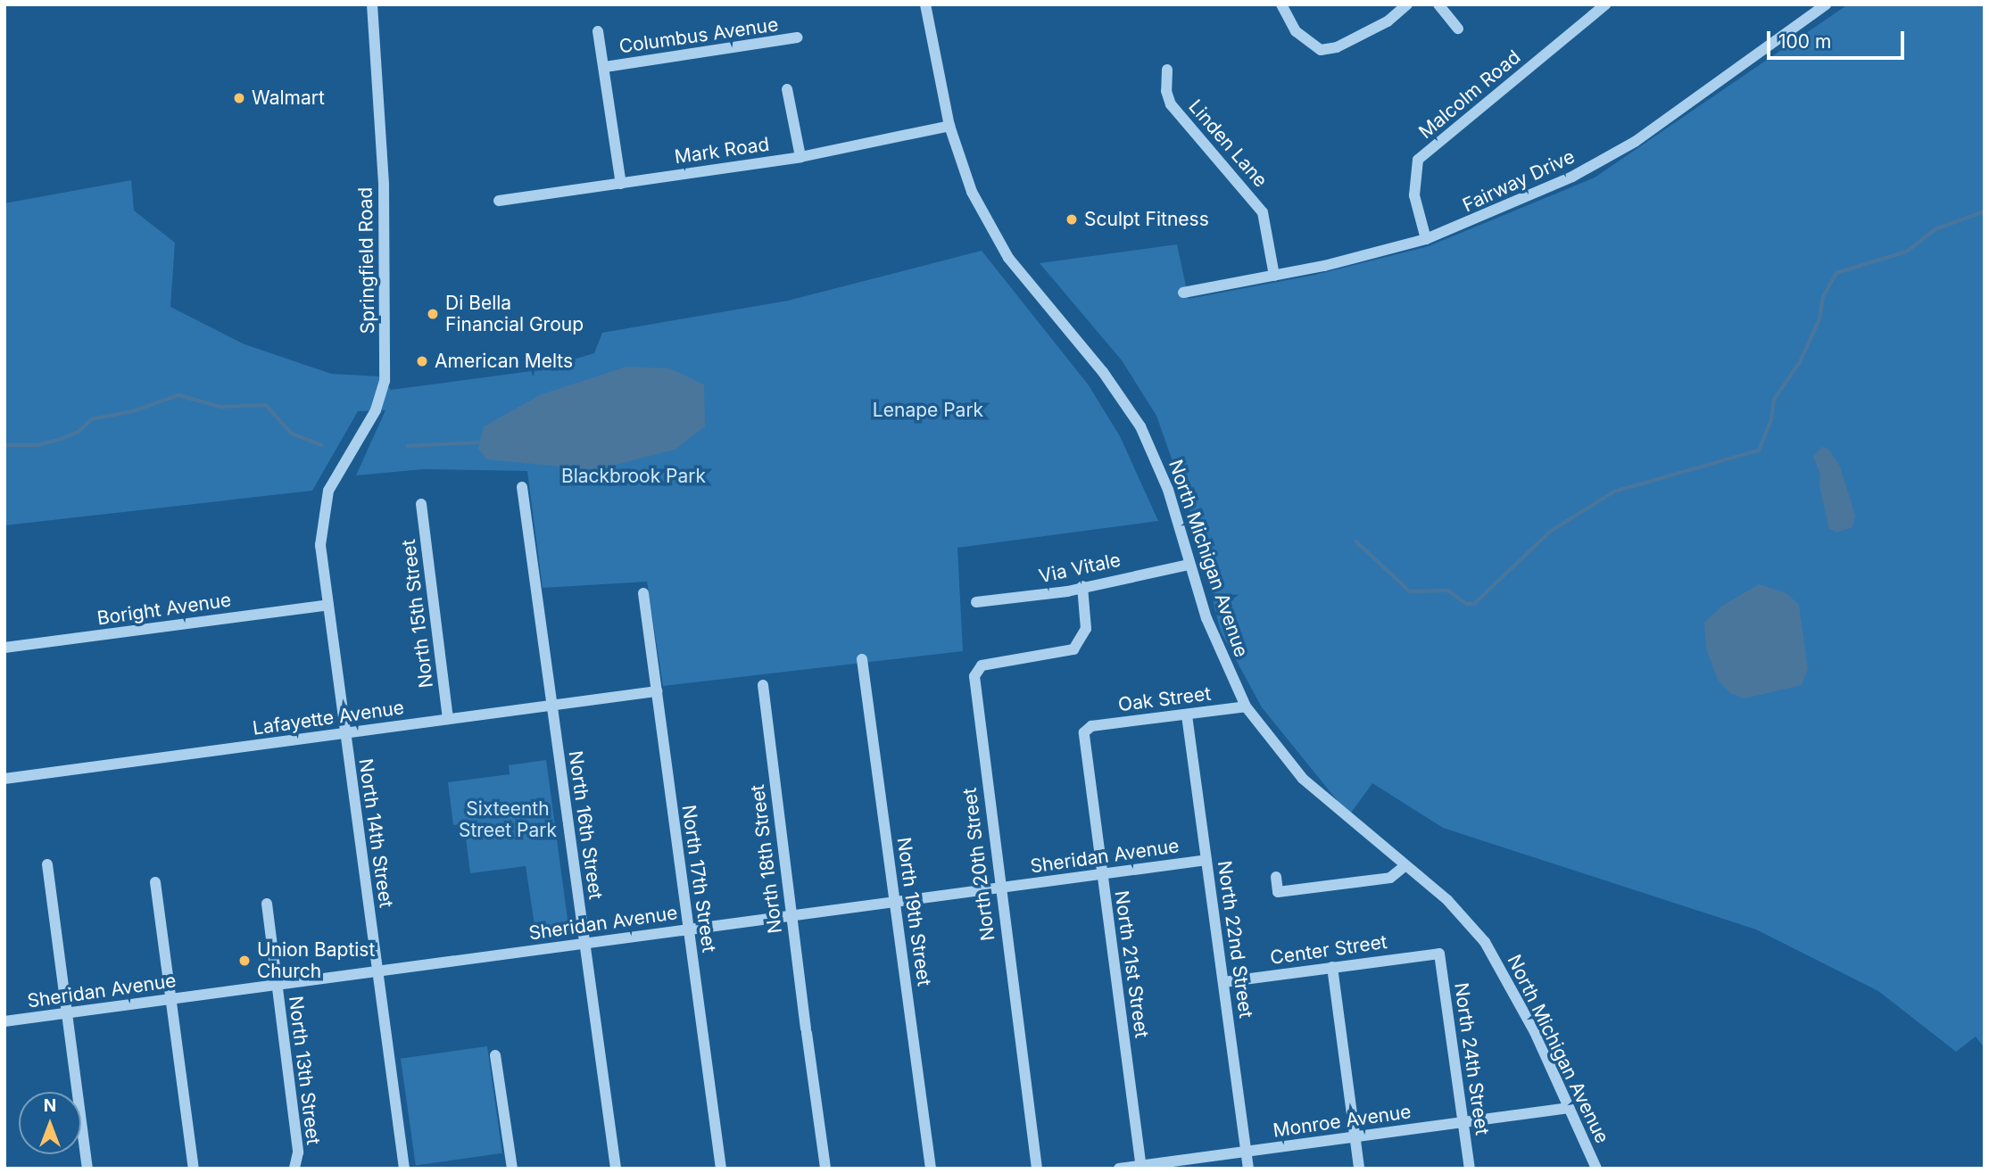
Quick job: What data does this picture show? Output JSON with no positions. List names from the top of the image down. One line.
{"streets":{"street":["Columbus Avenue","Malcolm Road","Linden Lane","Mark Road","Fairway Drive","Springfield Road","North Michigan Avenue","Via Vitale","Boright Avenue","North 15th Street","Oak Street","Lafayette Avenue","North 16th Street","North 14th Street","Sheridan Avenue","North 18th Street","North 20th Street","North 17th Street","North 19th Street","North 22nd Street","Center Street","North 21st Street","North 24th Street","North 13th Street","Monroe Avenue"]},"crossings":[["Malcolm Road","Fairway Drive"],["Linden Lane","Fairway Drive"],["Mark Road","North Michigan Avenue"],["Springfield Road","North 14th Street"],["North Michigan Avenue","Via Vitale"],["North Michigan Avenue","Oak Street"],["North Michigan Avenue","Monroe Avenue"],["Via Vitale","North 20th Street"],["Boright Avenue","North 14th Street"],["North 15th Street","Lafayette Avenue"],["Oak Street","North 22nd Street"],["Oak Street","North 21st Street"],["Lafayette Avenue","North 16th Street"],["Lafayette Avenue","North 14th Street"],["Lafayette Avenue","North 17th Street"],["North 16th Street","Sheridan Avenue"],["North 14th Street","Sheridan Avenue"],["Sheridan Avenue","North 18th Street"],["Sheridan Avenue","North 20th Street"],["Sheridan Avenue","North 17th Street"],["Sheridan Avenue","North 19th Street"],["Sheridan Avenue","North 22nd Street"],["Sheridan Avenue","North 21st Street"],["Sheridan Avenue","North 13th Street"],["North 22nd Street","Center Street"],["North 22nd Street","Monroe Avenue"],["Center Street","North 24th Street"],["North 21st Street","Monroe Avenue"],["North 24th Street","Monroe Avenue"]],"parks":["Lenape Park","Blackbrook Park","Sixteenth Street Park"],"places":["Walmart","Sculpt Fitness","Di Bella Financial Group","American Melts","Union Baptist Church"],"scale_bar":"100 m","north":"top"}
